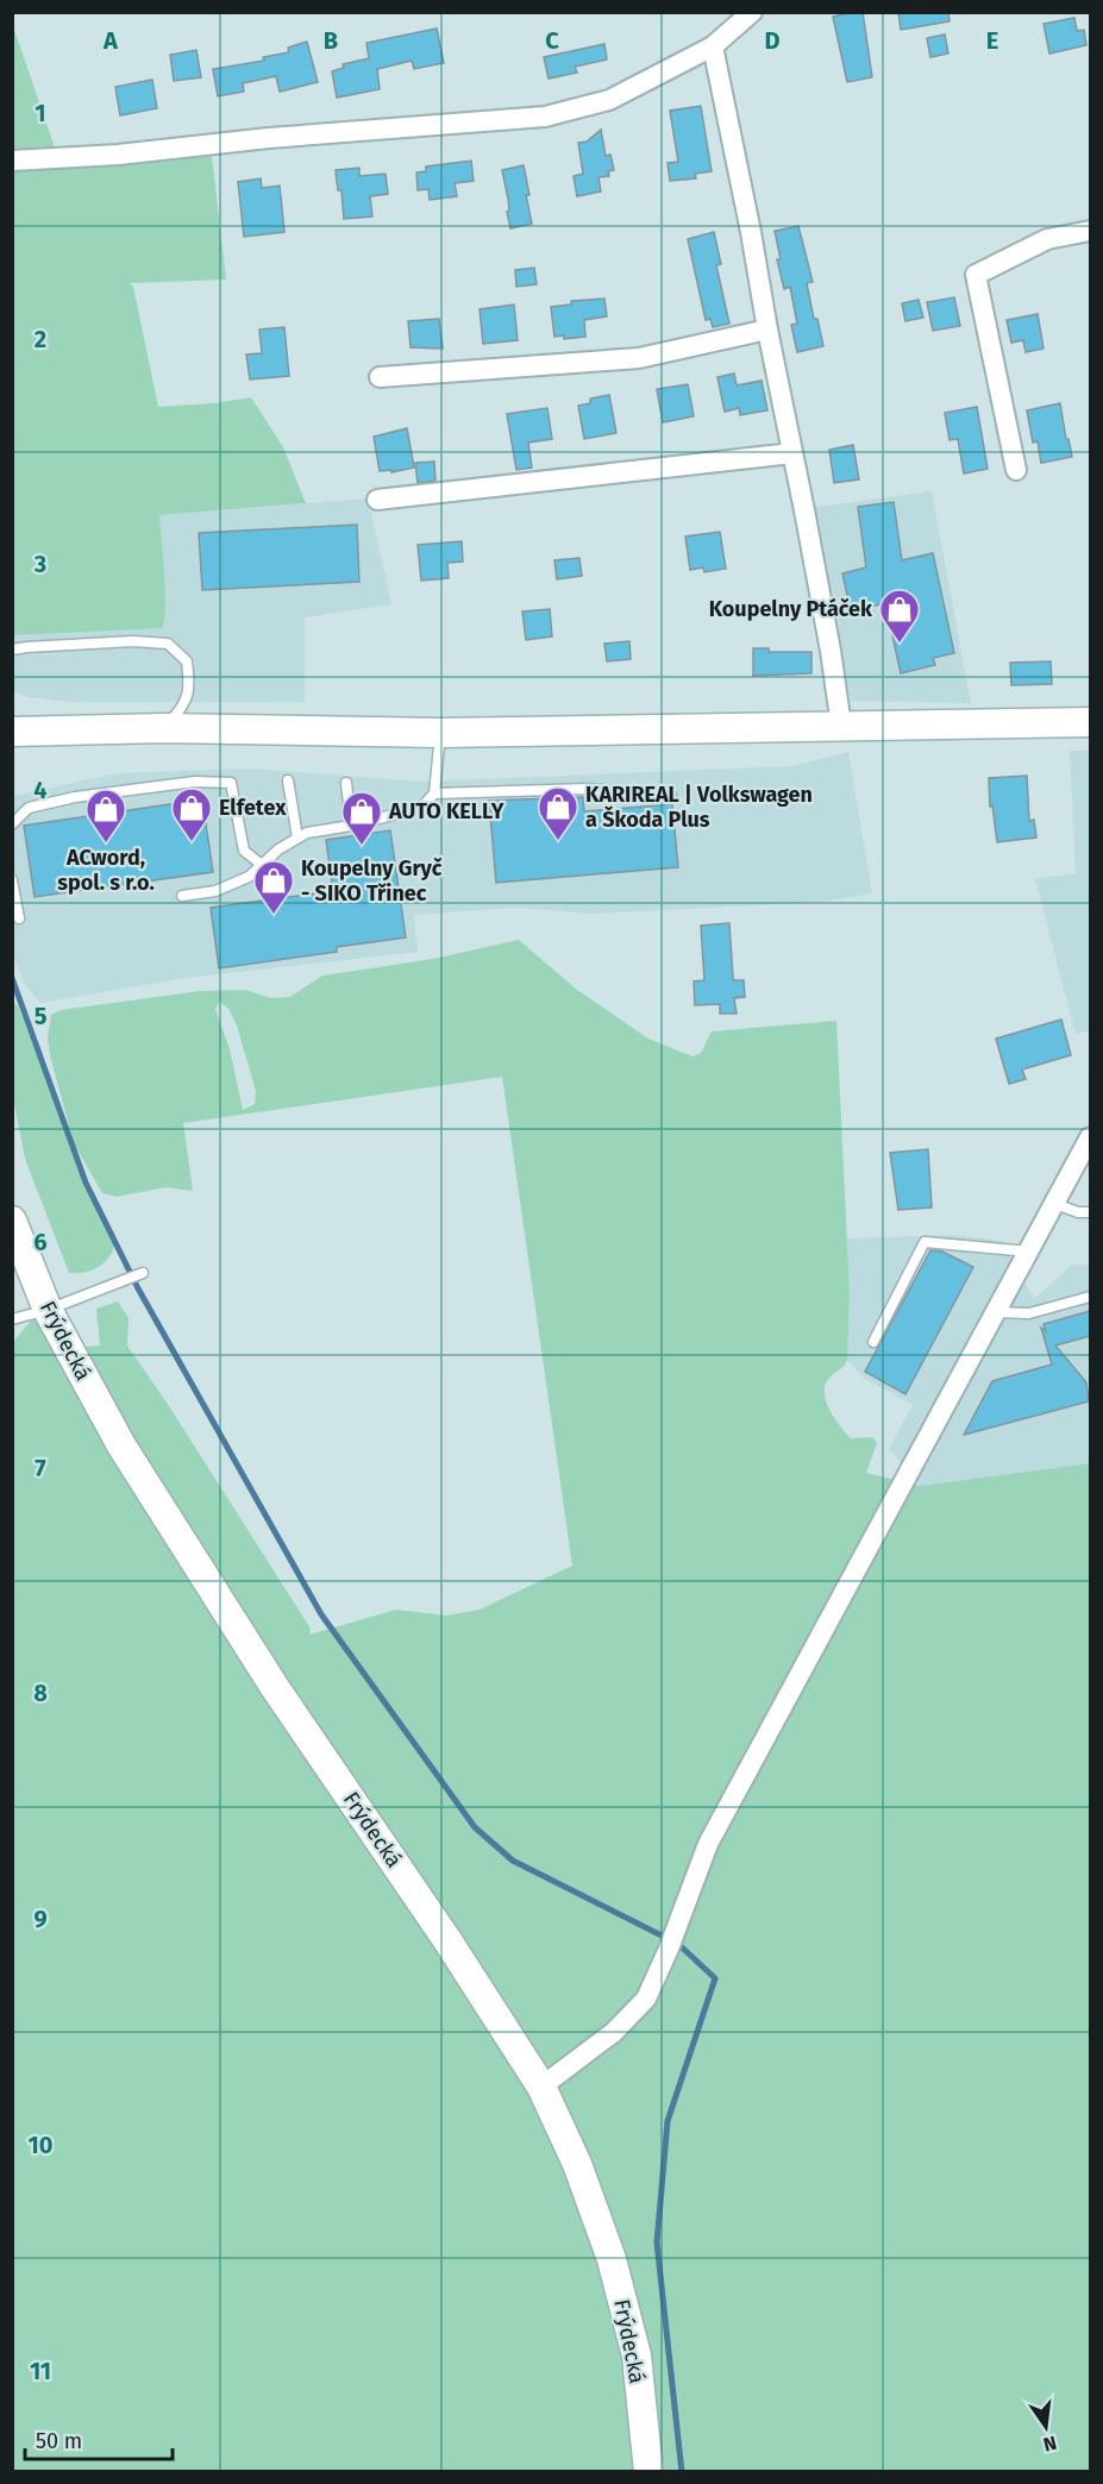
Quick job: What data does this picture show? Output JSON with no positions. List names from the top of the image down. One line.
{"streets":{"main road":["Frýdecká"]},"places":{"shop":["Koupelny Ptáček","KARIREAL | Volkswagen a Škoda Plus","Elfetex","ACword, spol. s r.o.","AUTO KELLY","Koupelny Gryč - SIKO Třinec"]},"scale_bar":"50 m","north":"bottom","grid":{"columns":["A","B","C","D","E"],"rows":["1","2","3","4","5","6","7","8","9","10","11"]}}
